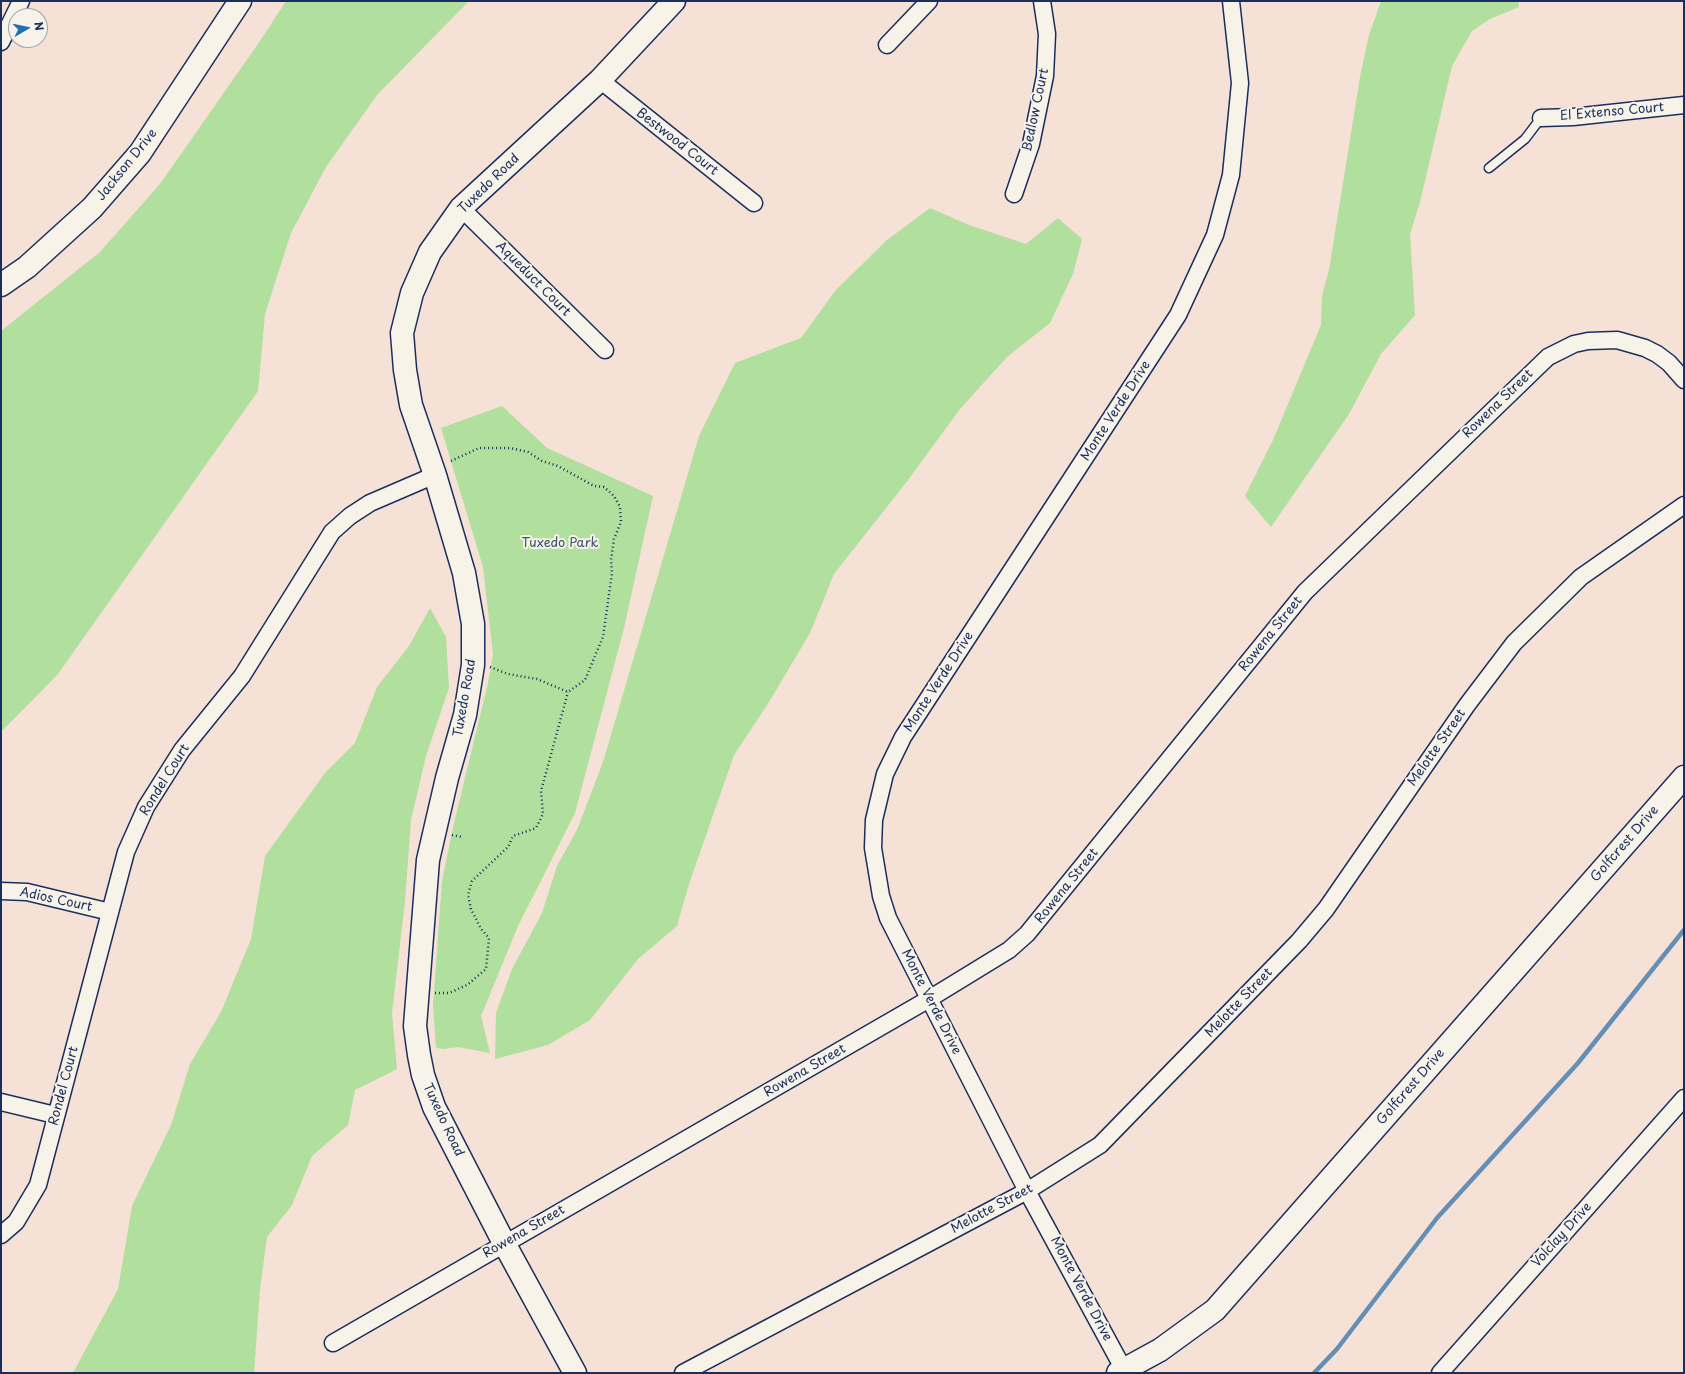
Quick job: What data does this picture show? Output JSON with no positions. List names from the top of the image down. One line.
{"streets":{"street":["Bedlow Court","El Extenso Court","Bestwood Court","Jackson Drive","Tuxedo Road","Aqueduct Court","Rowena Street","Monte Verde Drive","Melotte Street","Rondel Court","Golfcrest Drive","Adios Court","Volclay Drive"]},"crossings":[["Bestwood Court","Tuxedo Road"],["Tuxedo Road","Aqueduct Court"],["Tuxedo Road","Rowena Street"],["Tuxedo Road","Rondel Court"],["Rowena Street","Monte Verde Drive"],["Monte Verde Drive","Melotte Street"],["Monte Verde Drive","Golfcrest Drive"],["Rondel Court","Adios Court"]],"parks":["Tuxedo Park"],"north":"right"}
